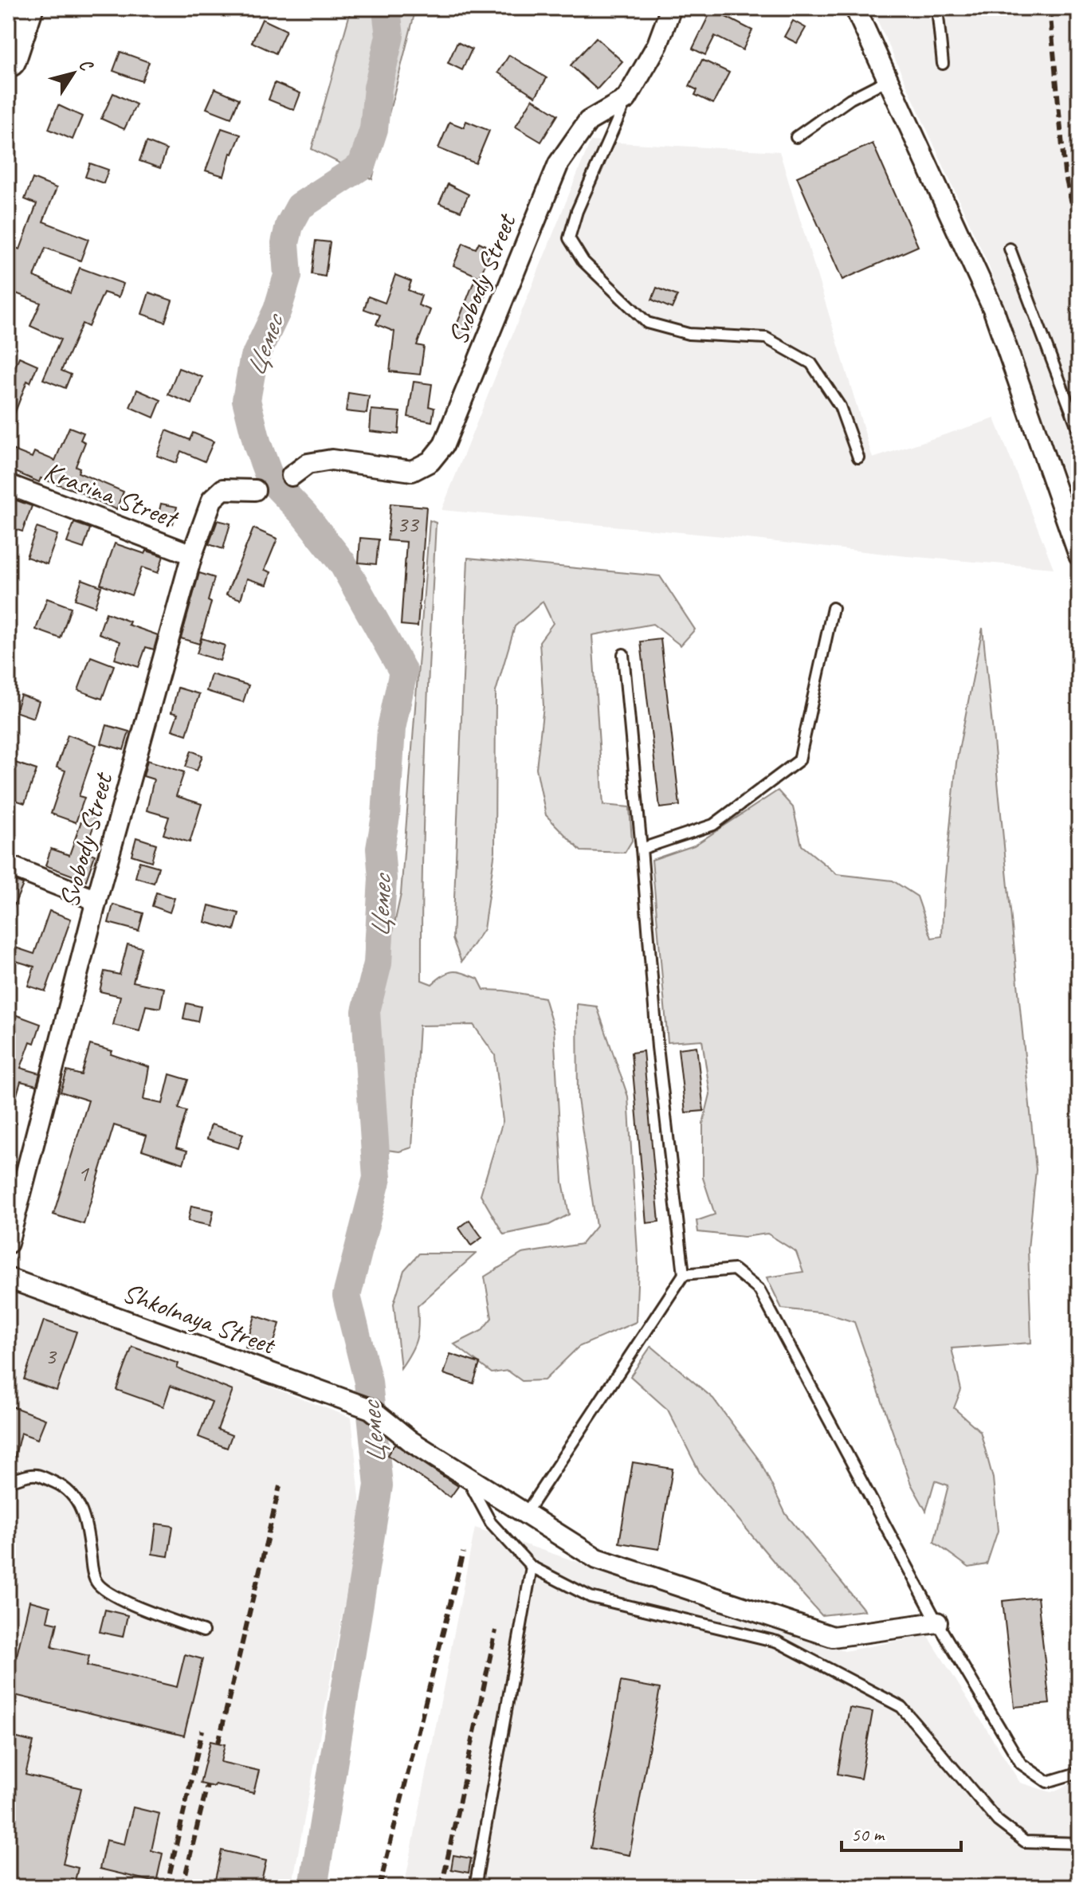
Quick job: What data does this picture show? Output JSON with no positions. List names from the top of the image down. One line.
{"streets":{"street":["Svobody Street","Krasina Street","Shkolnaya Street"]},"crossings":[["Svobody Street","Krasina Street"]],"water":["Цемес"],"house_numbers":["33","1","3"],"scale_bar":"50 m","north":"top right"}
